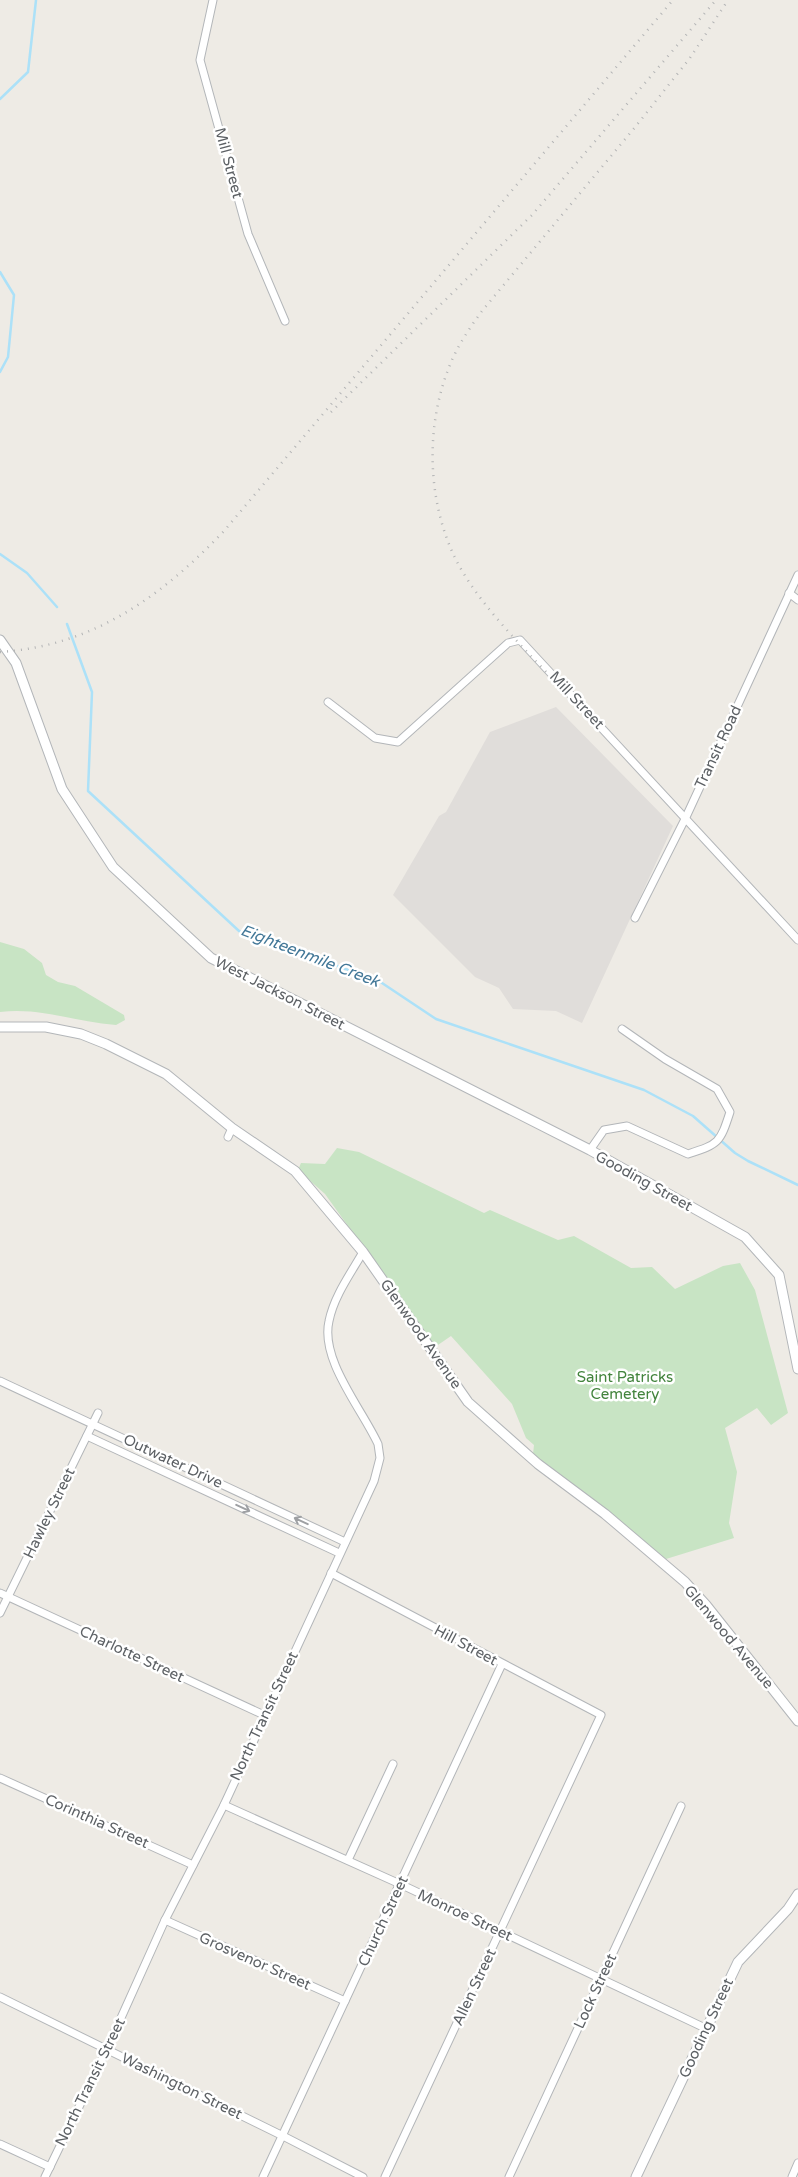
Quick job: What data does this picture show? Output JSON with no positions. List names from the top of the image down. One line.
{"streets":{"street":["Mill Street","Transit Road","West Jackson Street","Gooding Street","Glenwood Avenue","Outwater Drive","Hawley Street","Hill Street","Charlotte Street","North Transit Street","Corinthia Street","Monroe Street","Church Street","Grosvenor Street","Allen Street","Lock Street","Washington Street"]},"crossings":[["Mill Street","Transit Road"],["West Jackson Street","Gooding Street"],["Gooding Street","Monroe Street"],["Glenwood Avenue","North Transit Street"],["Outwater Drive","Hawley Street"],["Outwater Drive","North Transit Street"],["Hawley Street","Charlotte Street"],["Hill Street","North Transit Street"],["Hill Street","Church Street"],["Hill Street","Allen Street"],["Charlotte Street","North Transit Street"],["North Transit Street","Corinthia Street"],["North Transit Street","Monroe Street"],["North Transit Street","Grosvenor Street"],["North Transit Street","Washington Street"],["Monroe Street","Church Street"],["Monroe Street","Allen Street"],["Monroe Street","Lock Street"],["Church Street","Grosvenor Street"],["Church Street","Washington Street"]],"water":["Eighteenmile Creek"],"parks":["Saint Patricks Cemetery"]}
